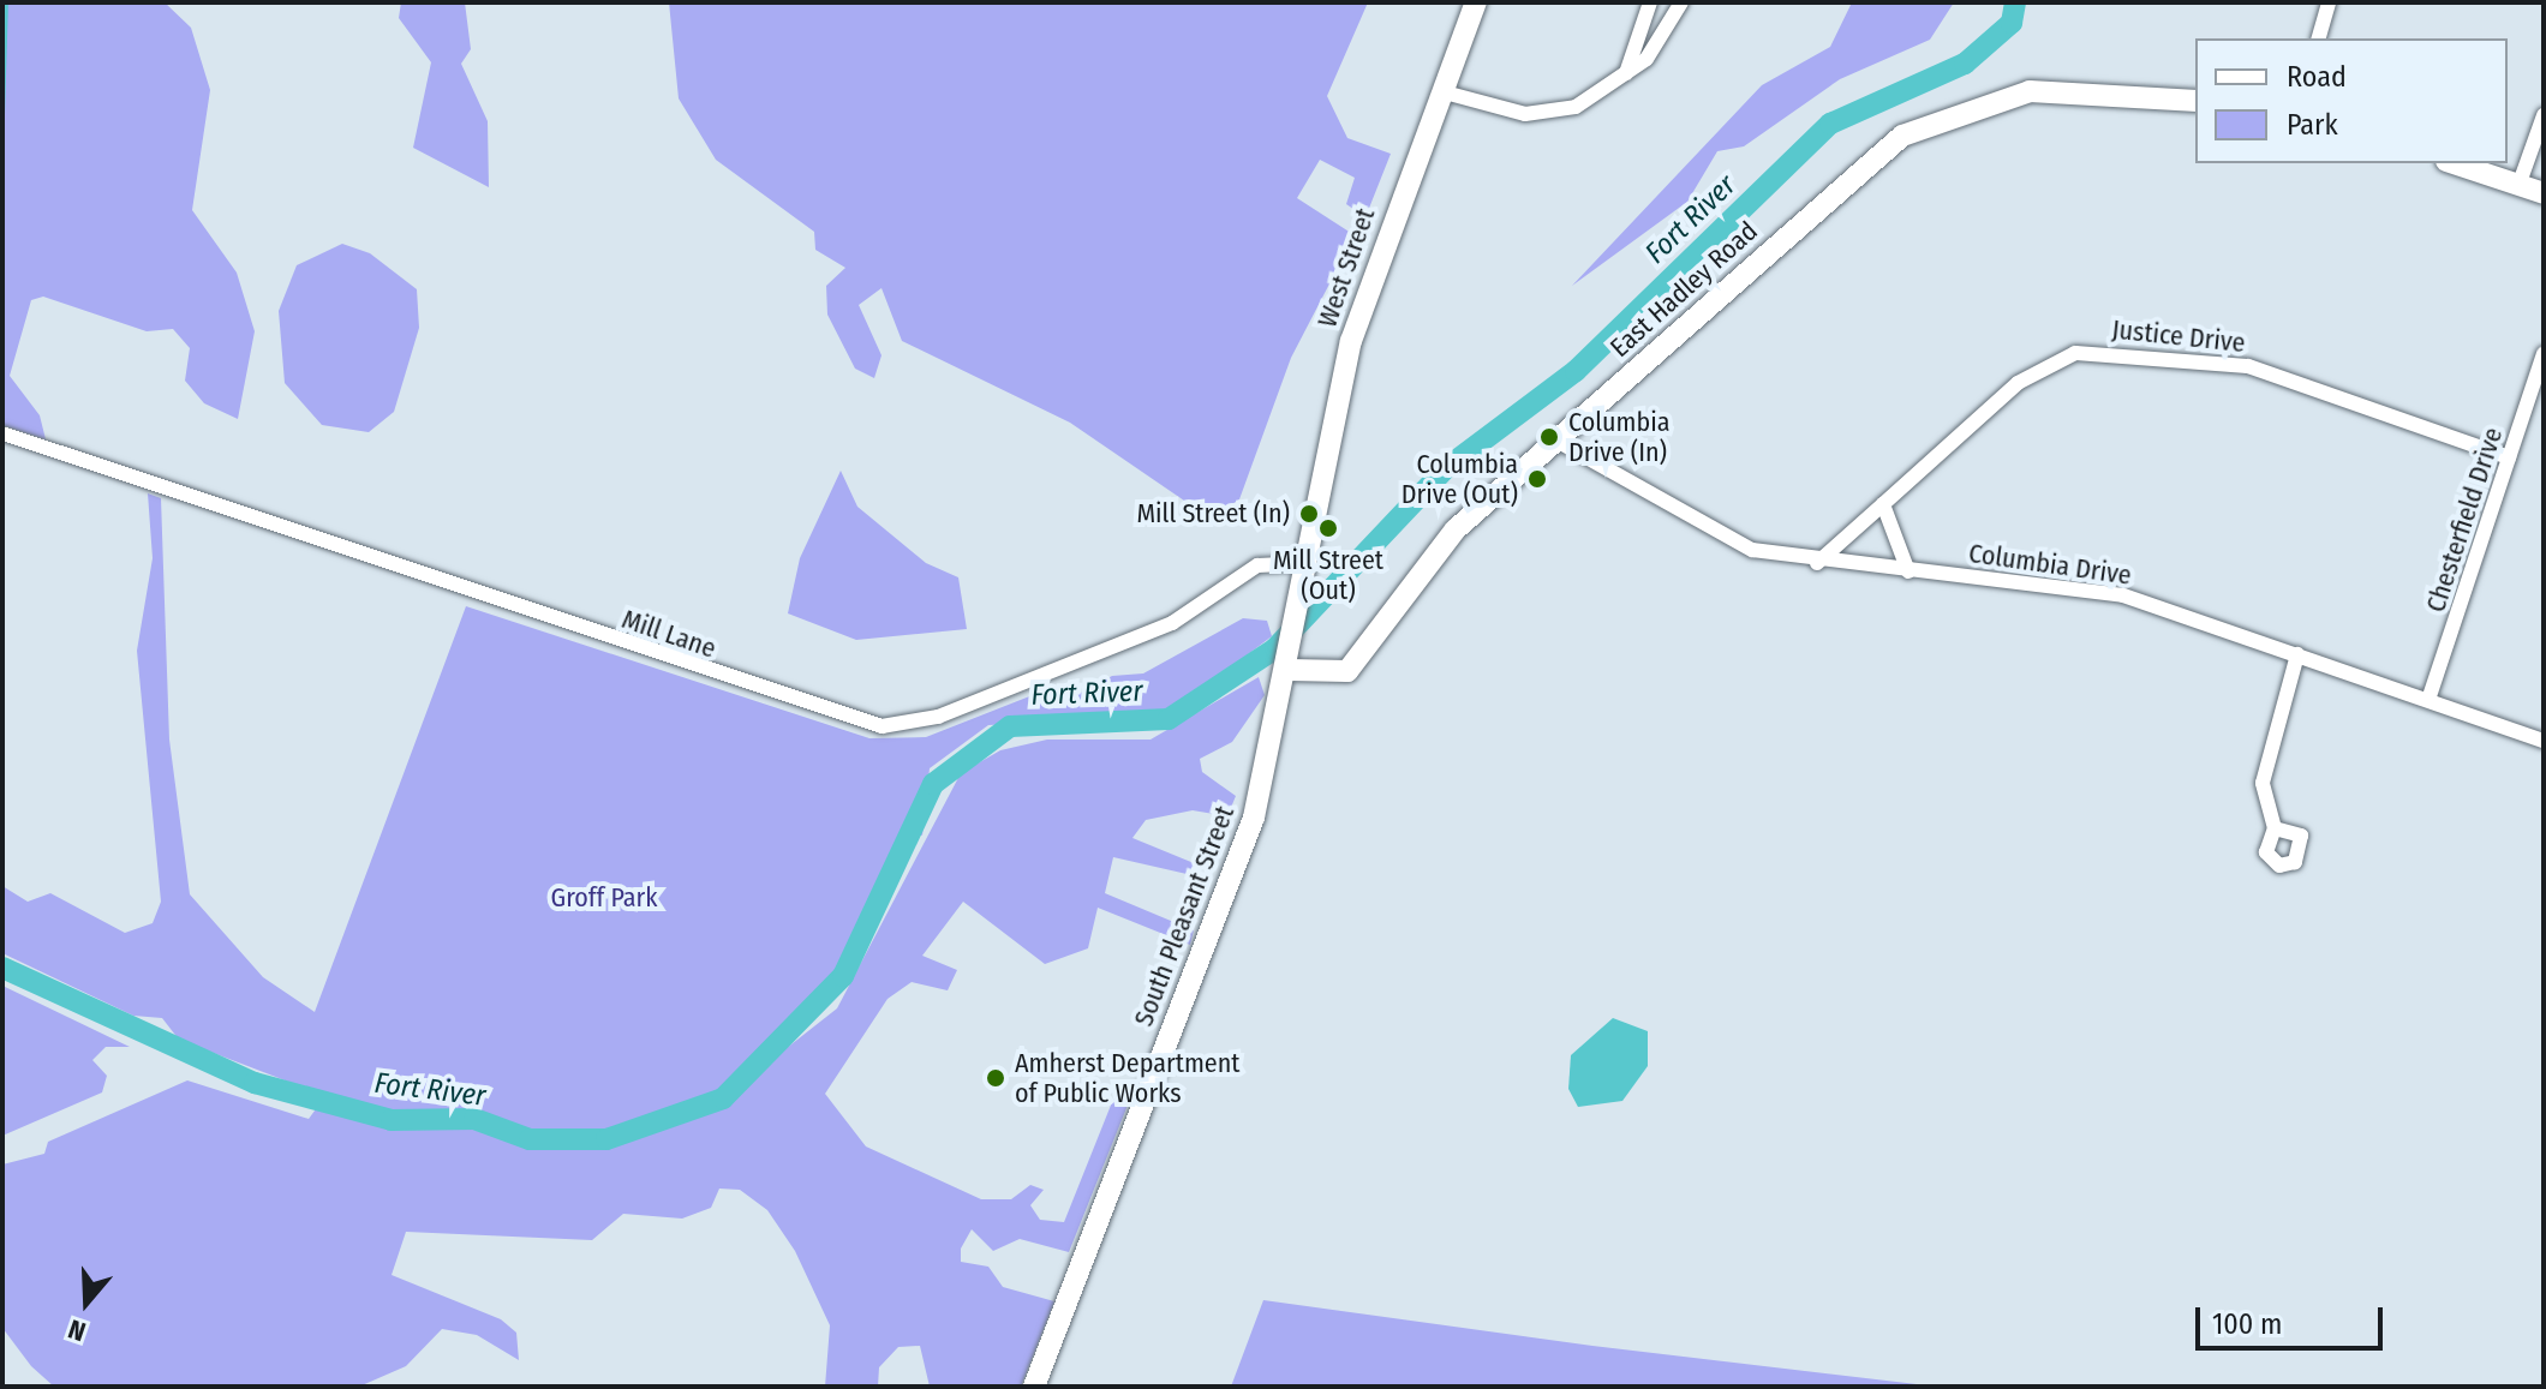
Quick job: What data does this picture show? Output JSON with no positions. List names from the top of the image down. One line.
{"streets":{"main road":["West Street","East Hadley Road","South Pleasant Street"],"street":["Justice Drive","Chesterfield Drive","Columbia Drive","Mill Lane"]},"crossings":[["West Street","Mill Lane"],["West Street","South Pleasant Street"],["East Hadley Road","Columbia Drive"],["East Hadley Road","South Pleasant Street"],["Justice Drive","Chesterfield Drive"],["Justice Drive","Columbia Drive"],["Chesterfield Drive","Columbia Drive"],["Mill Lane","South Pleasant Street"]],"water":["Fort River"],"parks":["Groff Park"],"places":["Columbia Drive (In)","Columbia Drive (Out)","Mill Street (In)","Mill Street (Out)","Amherst Department of Public Works"],"legend":["Road","Park"],"scale_bar":"100 m","north":"bottom"}
